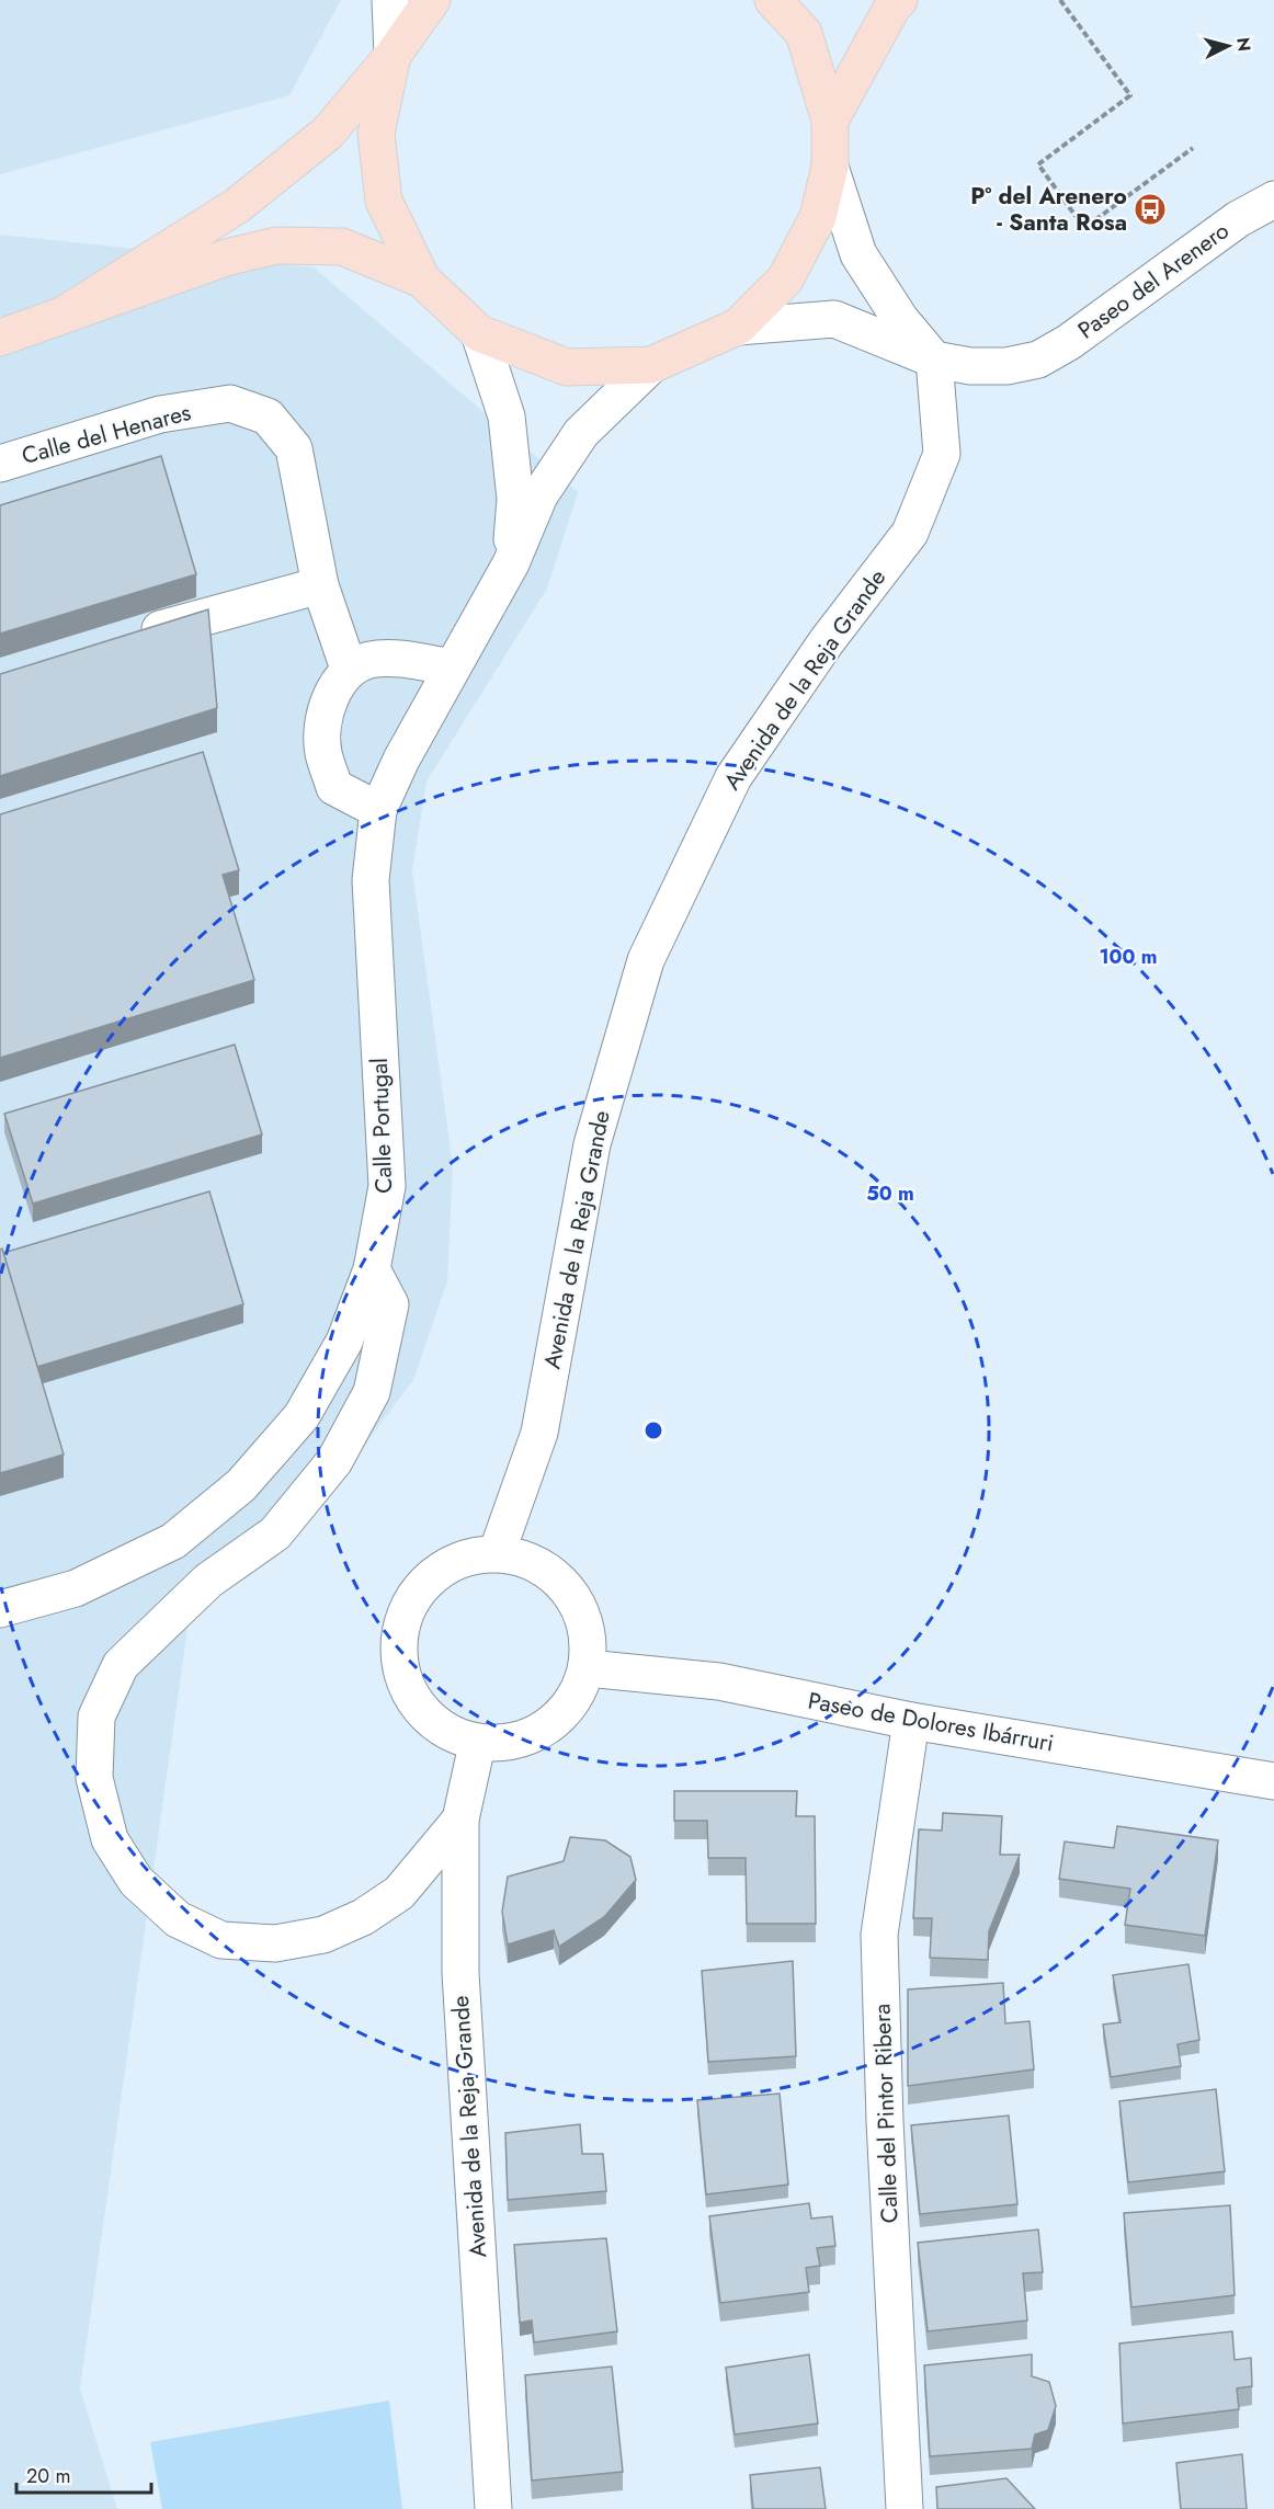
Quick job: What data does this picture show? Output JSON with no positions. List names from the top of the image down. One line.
{"streets":{"street":["Paseo del Arenero","Calle del Henares","Avenida de la Reja Grande","Calle Portugal","Paseo de Dolores Ibárruri","Calle del Pintor Ribera"]},"crossings":[["Paseo del Arenero","Avenida de la Reja Grande"],["Avenida de la Reja Grande","Paseo de Dolores Ibárruri"],["Paseo de Dolores Ibárruri","Calle del Pintor Ribera"]],"places":{"bus stop":["Pº del Arenero - Santa Rosa"]},"scale_bar":"20 m","north":"right","rings":["100 m","50 m"]}
